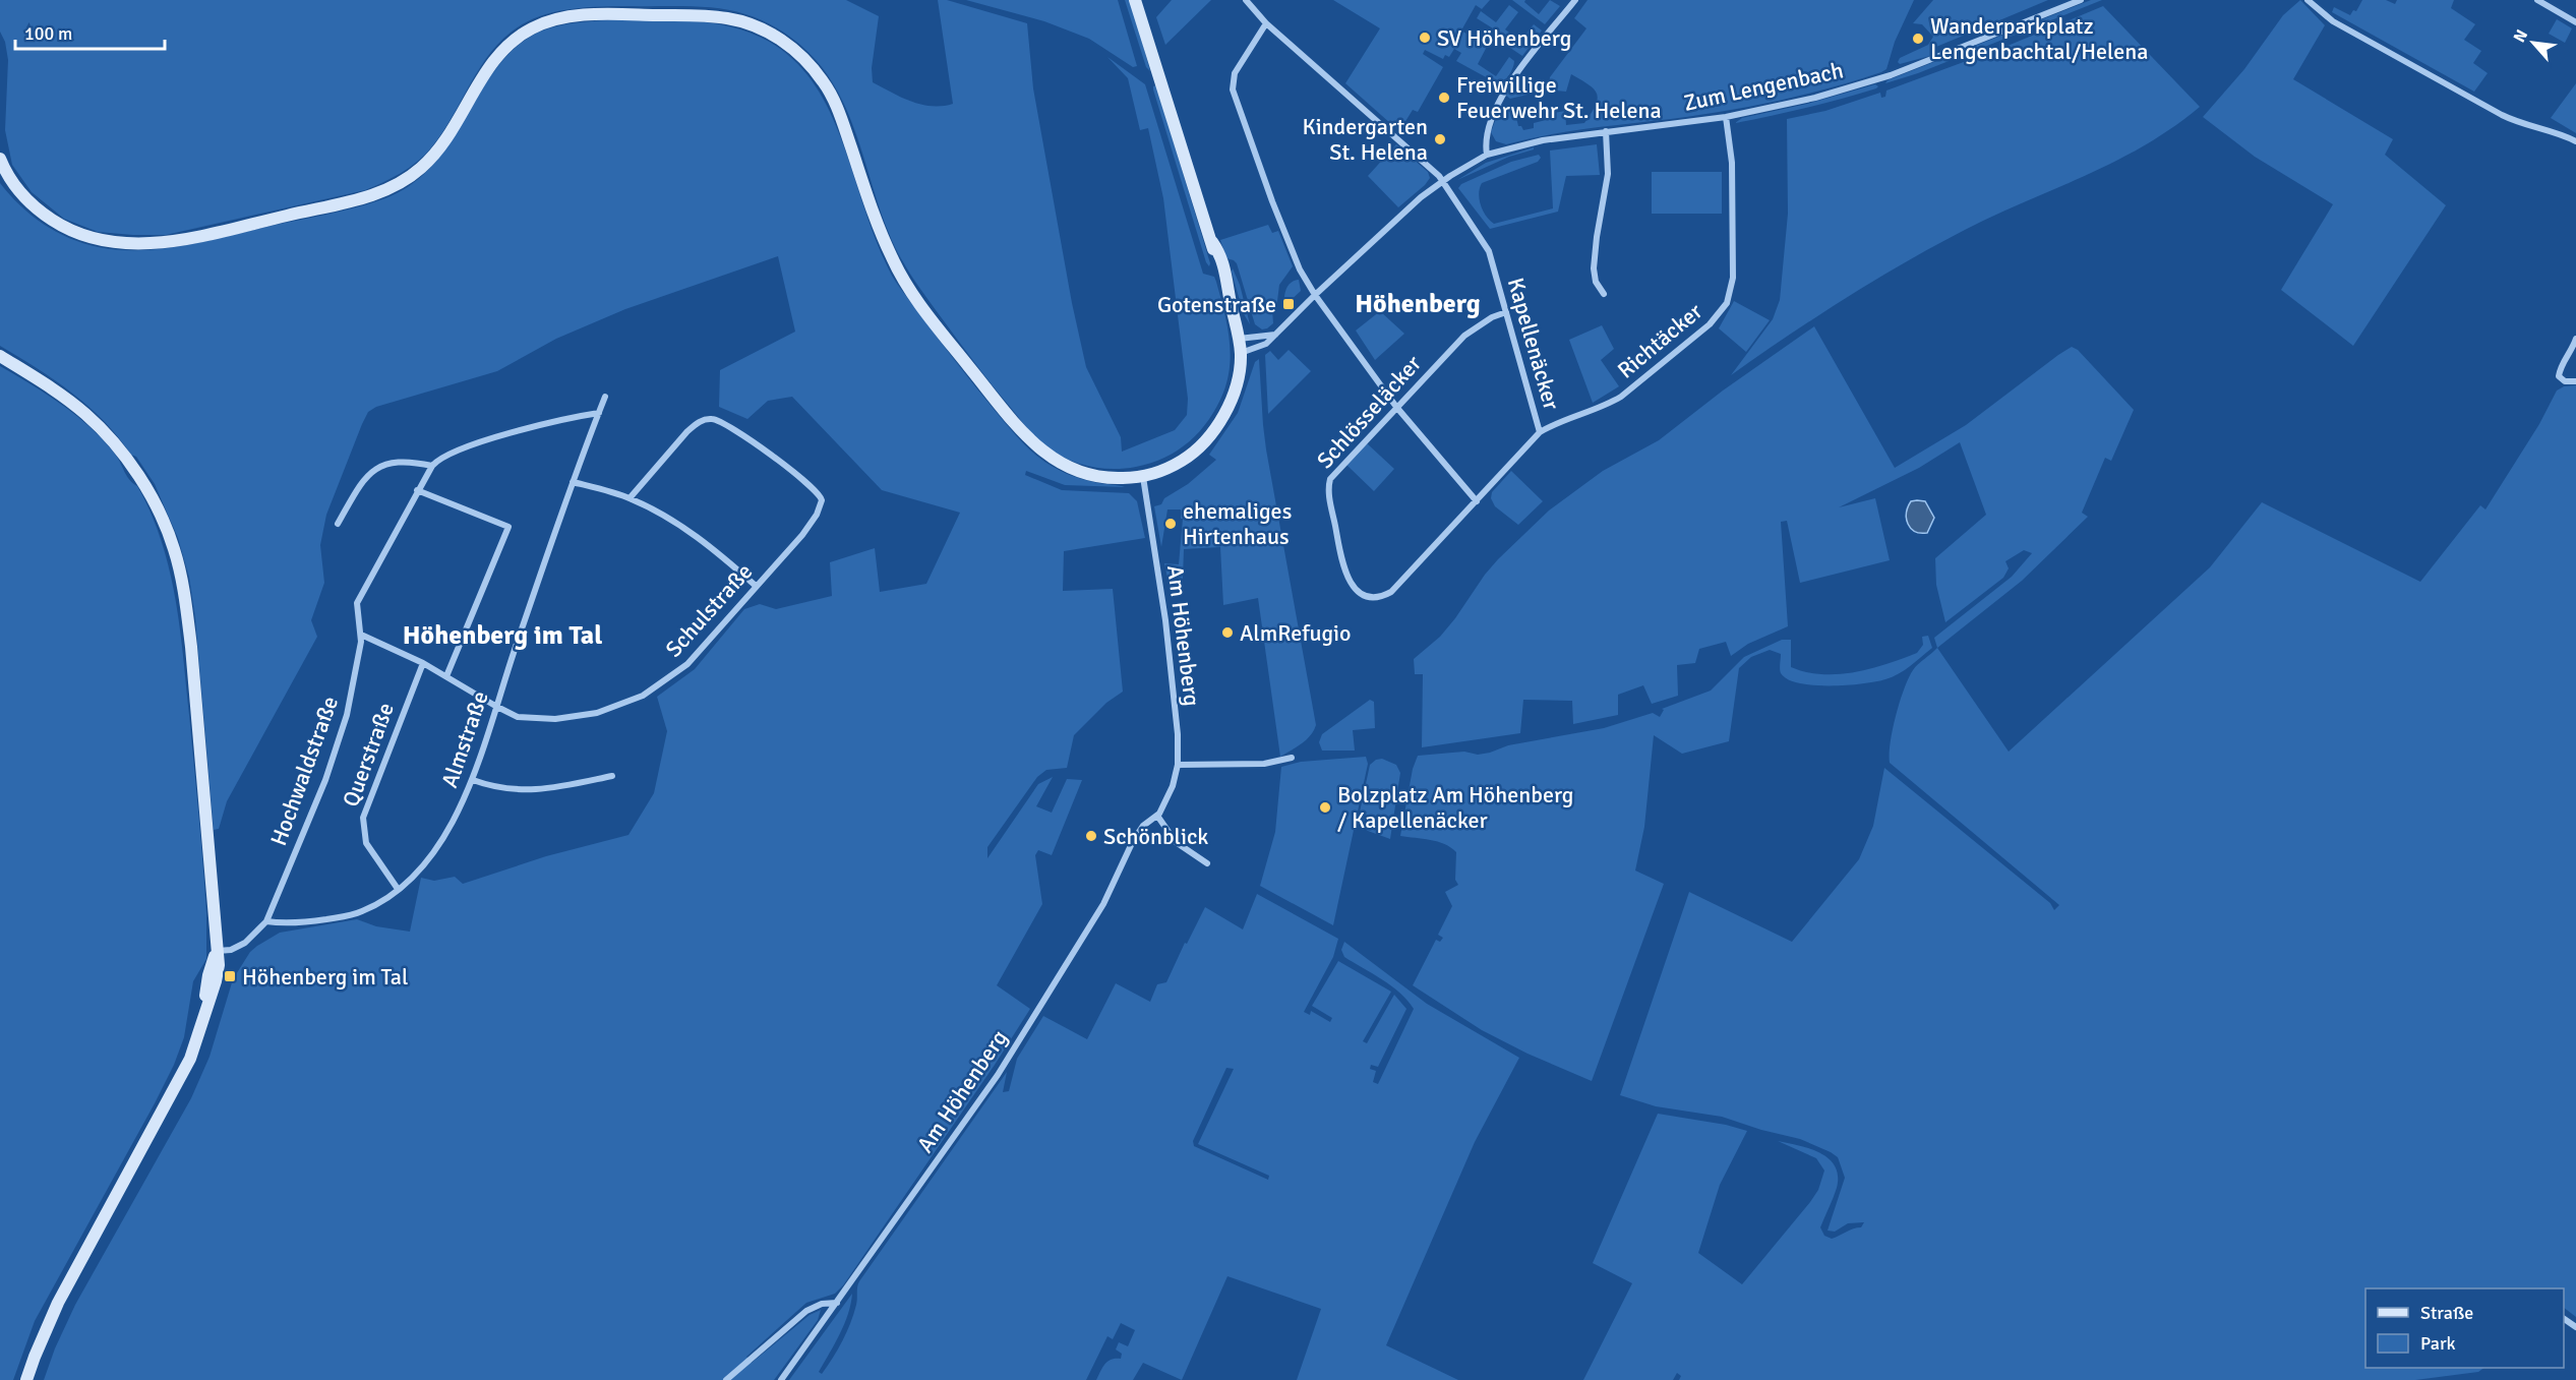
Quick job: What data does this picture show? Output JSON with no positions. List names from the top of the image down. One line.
{"streets":{"street":["Zum Lengenbach","Richtäcker","Kapellenäcker","Schlösseläcker","Schulstraße","Am Höhenberg","Almstraße","Querstraße","Hochwaldstraße"]},"crossings":[["Zum Lengenbach","Richtäcker"],["Zum Lengenbach","Kapellenäcker"],["Richtäcker","Kapellenäcker"],["Kapellenäcker","Schlösseläcker"],["Schulstraße","Almstraße"],["Schulstraße","Querstraße"],["Schulstraße","Hochwaldstraße"],["Almstraße","Querstraße"],["Almstraße","Hochwaldstraße"]],"districts":["Höhenberg","Höhenberg im Tal"],"places":{"other":["SV Höhenberg","Wanderparkplatz Lengenbachtal/Helena","Freiwillige Feuerwehr St. Helena","Kindergarten St. Helena","ehemaliges Hirtenhaus","AlmRefugio","Bolzplatz Am Höhenberg / Kapellenäcker","Schönblick"],"transit":["Gotenstraße","Höhenberg im Tal"]},"legend":["Straße","Park"],"scale_bar":"100 m","north":"top left"}
